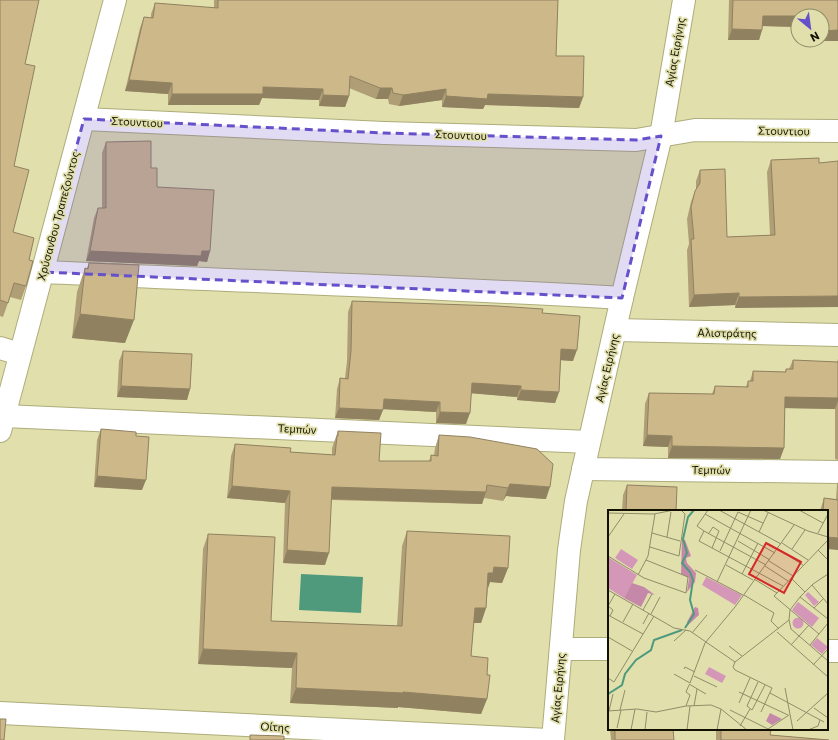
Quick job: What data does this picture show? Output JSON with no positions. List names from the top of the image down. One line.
{"streets":{"street":["Αγίας Ειρήνης","Στουντιου","Χρύσανθου Τραπεζούντος","Αλιστράτης","Τεμπών","Οίτης"]},"crossings":[["Αγίας Ειρήνης","Στουντιου"],["Αγίας Ειρήνης","Αλιστράτης"],["Αγίας Ειρήνης","Τεμπών"],["Στουντιου","Χρύσανθου Τραπεζούντος"],["Χρύσανθου Τραπεζούντος","Τεμπών"]],"north":"bottom right"}
